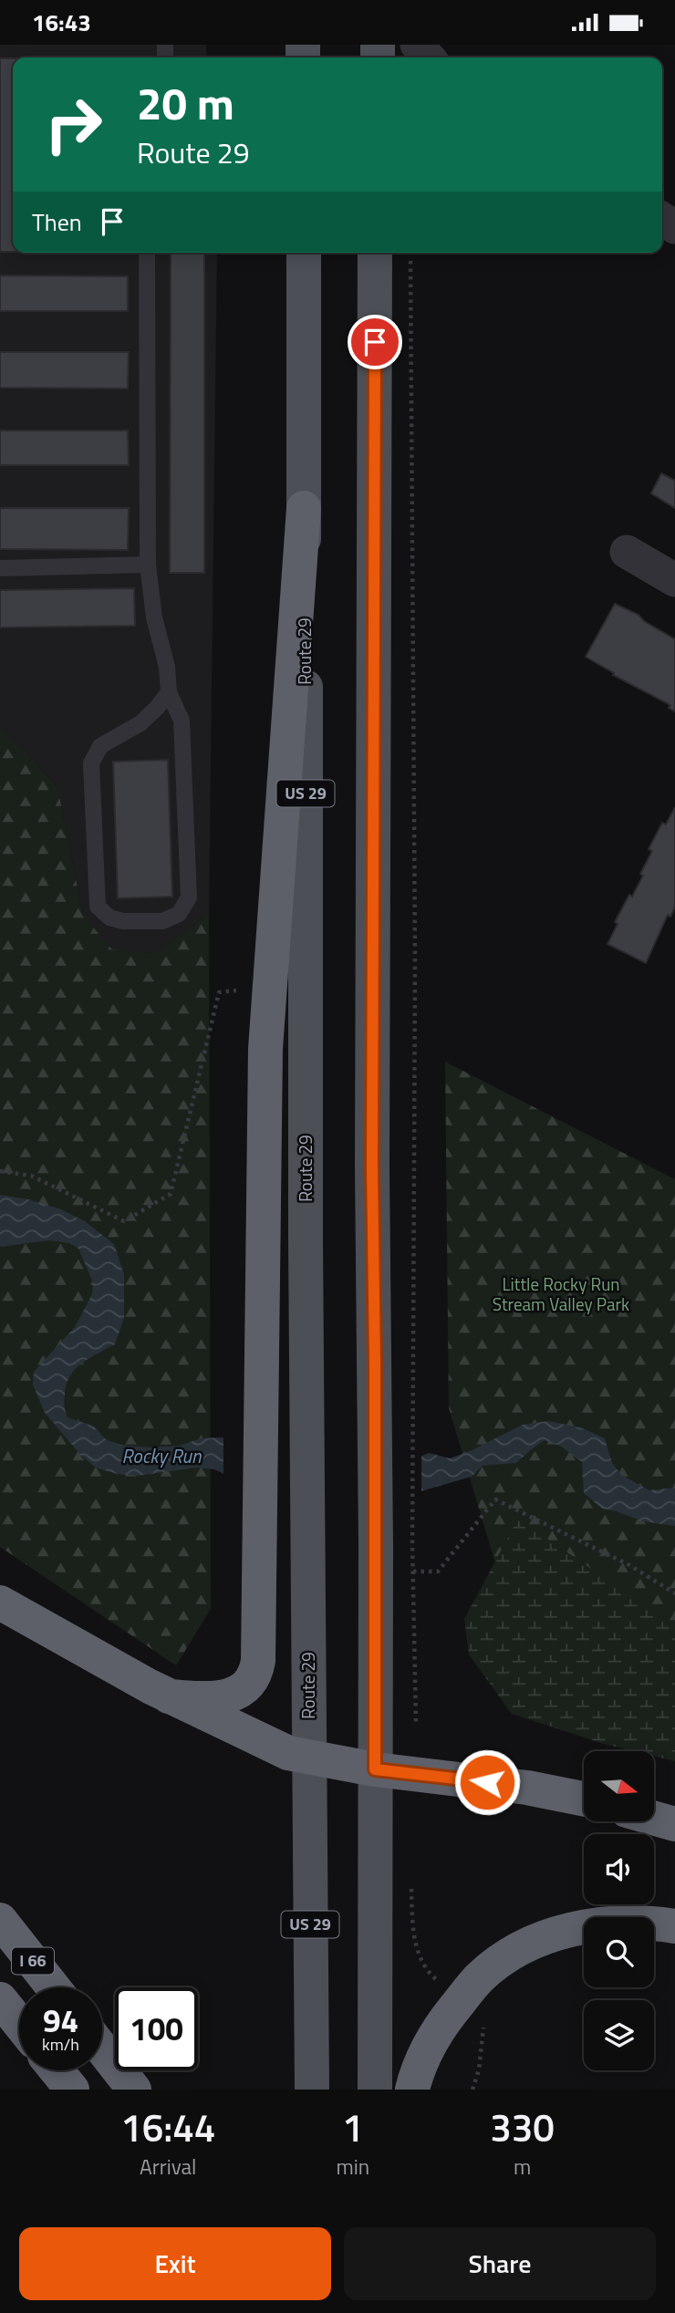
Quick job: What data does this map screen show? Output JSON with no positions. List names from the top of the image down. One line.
{"streets":{"highway":["I 66"],"main road":["Route 29","US 29"]},"water":["Rocky Run"],"parks":["Little Rocky Run Stream Valley Park"],"north":"right","page":{"status":"16:43","turn":["20 m","Route 29"],"then":"Then","speed":"94 km/h","limit":"100","eta":["16:44","Arrival","1","min","330","m"],"buttons":["Exit","Share"]}}
